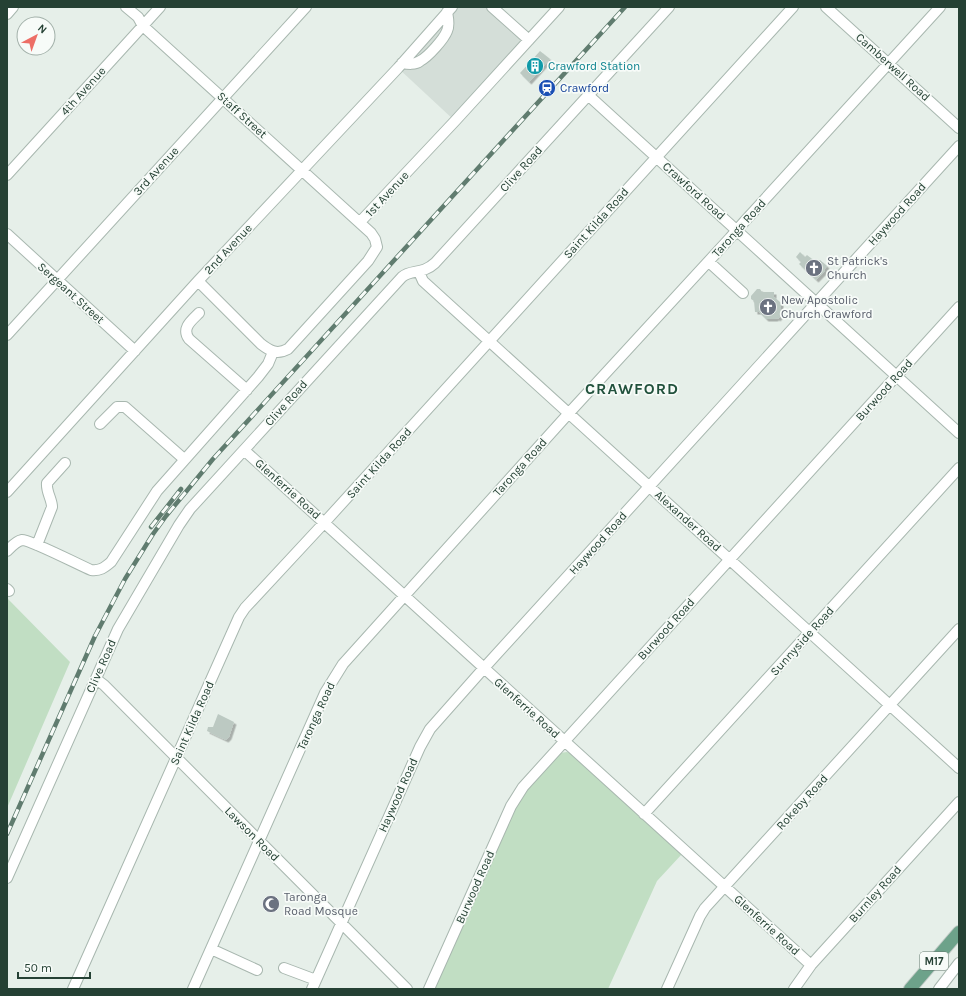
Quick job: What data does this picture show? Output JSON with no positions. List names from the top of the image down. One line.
{"streets":{"main road":["M17"],"street":["Camberwell Road","4th Avenue","Staff Street","Clive Road","3rd Avenue","Crawford Road","1st Avenue","Haywood Road","Saint Kilda Road","Taronga Road","2nd Avenue","Sergeant Street","Burwood Road","Glenferrie Road","Alexander Road","Sunnyside Road","Rokeby Road","Lawson Road","Burnley Road"]},"crossings":[["Camberwell Road","Taronga Road"],["4th Avenue","Staff Street"],["Staff Street","3rd Avenue"],["Staff Street","1st Avenue"],["Staff Street","2nd Avenue"],["Clive Road","Crawford Road"],["Clive Road","Glenferrie Road"],["Clive Road","Alexander Road"],["Clive Road","Lawson Road"],["3rd Avenue","Sergeant Street"],["Crawford Road","Haywood Road"],["Crawford Road","Saint Kilda Road"],["Crawford Road","Taronga Road"],["Crawford Road","Burwood Road"],["Haywood Road","Glenferrie Road"],["Haywood Road","Alexander Road"],["Haywood Road","Lawson Road"],["Saint Kilda Road","Glenferrie Road"],["Saint Kilda Road","Alexander Road"],["Saint Kilda Road","Lawson Road"],["Taronga Road","Glenferrie Road"],["Taronga Road","Alexander Road"],["Taronga Road","Lawson Road"],["2nd Avenue","Sergeant Street"],["Burwood Road","Glenferrie Road"],["Burwood Road","Alexander Road"],["Glenferrie Road","Sunnyside Road"],["Glenferrie Road","Rokeby Road"],["Glenferrie Road","Burnley Road"],["Alexander Road","Sunnyside Road"],["Alexander Road","Rokeby Road"]],"districts":["CRAWFORD"],"places":{"building":["Crawford Station"],"station":["Crawford"],"church":["St Patrick's Church","New Apostolic Church Crawford"],"mosque":["Taronga Road Mosque"]},"scale_bar":"50 m","north":"top right"}
